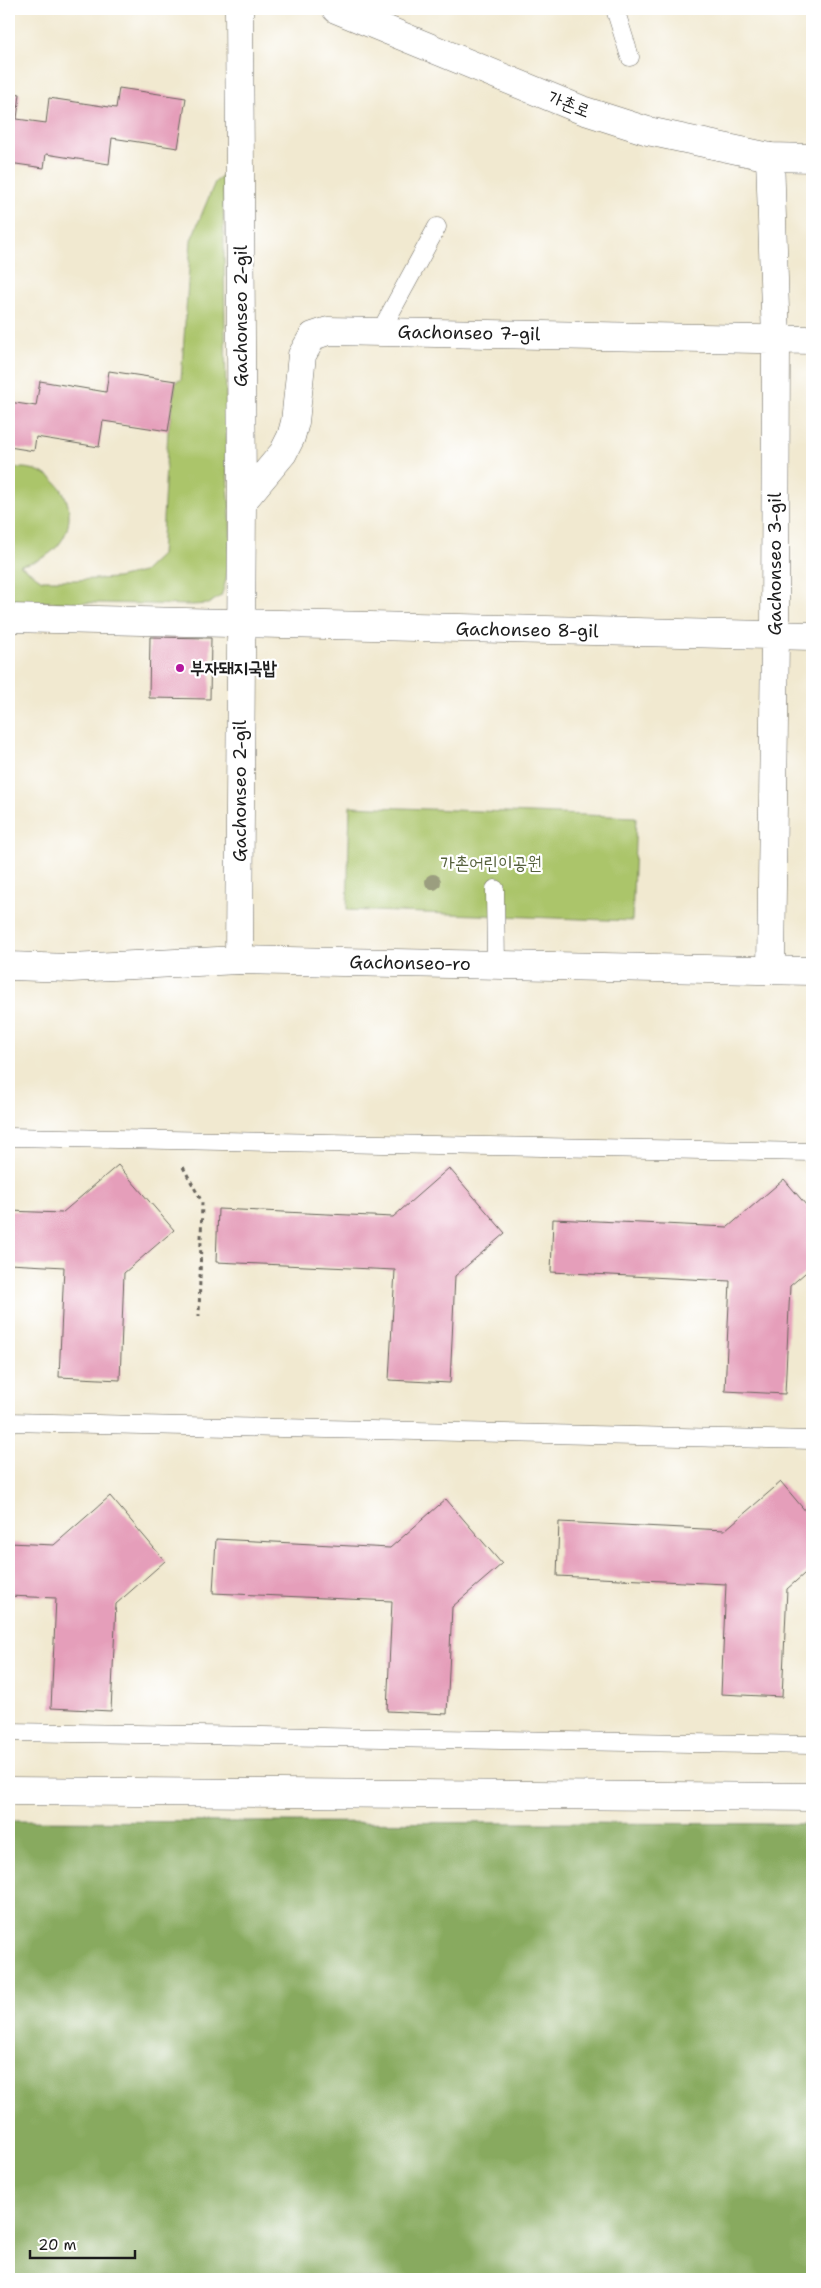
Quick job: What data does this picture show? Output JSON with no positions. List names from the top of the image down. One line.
{"streets":{"street":["가촌로","Gachonseo 2-gil","Gachonseo 7-gil","Gachonseo 3-gil","Gachonseo 8-gil","Gachonseo-ro"]},"crossings":[["가촌로","Gachonseo 3-gil"],["Gachonseo 2-gil","Gachonseo 7-gil"],["Gachonseo 2-gil","Gachonseo 8-gil"],["Gachonseo 2-gil","Gachonseo-ro"],["Gachonseo 7-gil","Gachonseo 3-gil"],["Gachonseo 3-gil","Gachonseo 8-gil"],["Gachonseo 3-gil","Gachonseo-ro"]],"parks":["가촌어린이공원"],"places":["부자돼지국밥"],"scale_bar":"20 m"}
